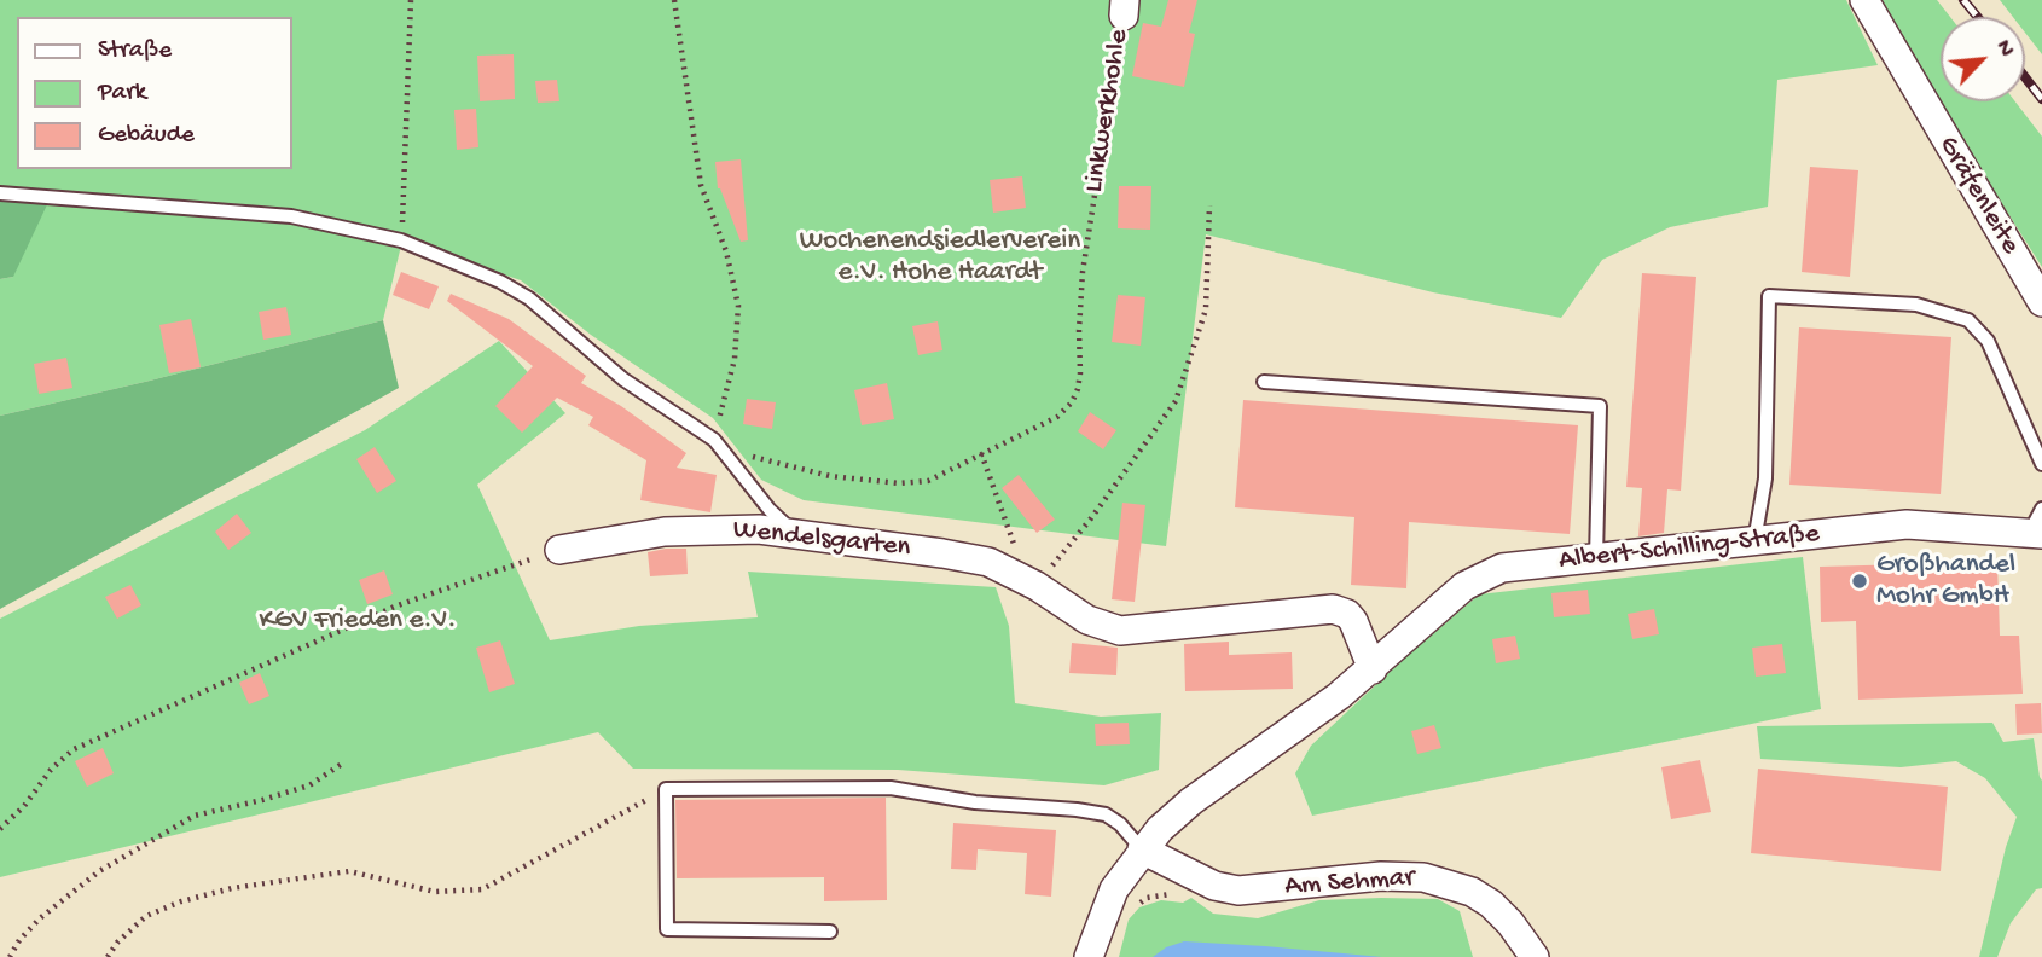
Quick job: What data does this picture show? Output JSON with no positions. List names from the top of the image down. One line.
{"streets":{"street":["Gräfenleite","Wendelsgarten","Albert-Schilling-Straße","Am Sehmar"],"path":["Linkwerkhohle"]},"crossings":[["Albert-Schilling-Straße","Am Sehmar"]],"parks":["Wochenendsiedlerverein e.V. Hohe Haardt","KGV Frieden e.V."],"places":["Großhandel Mohr GmbH"],"legend":["Straße","Park","Gebäude"],"north":"top right"}
